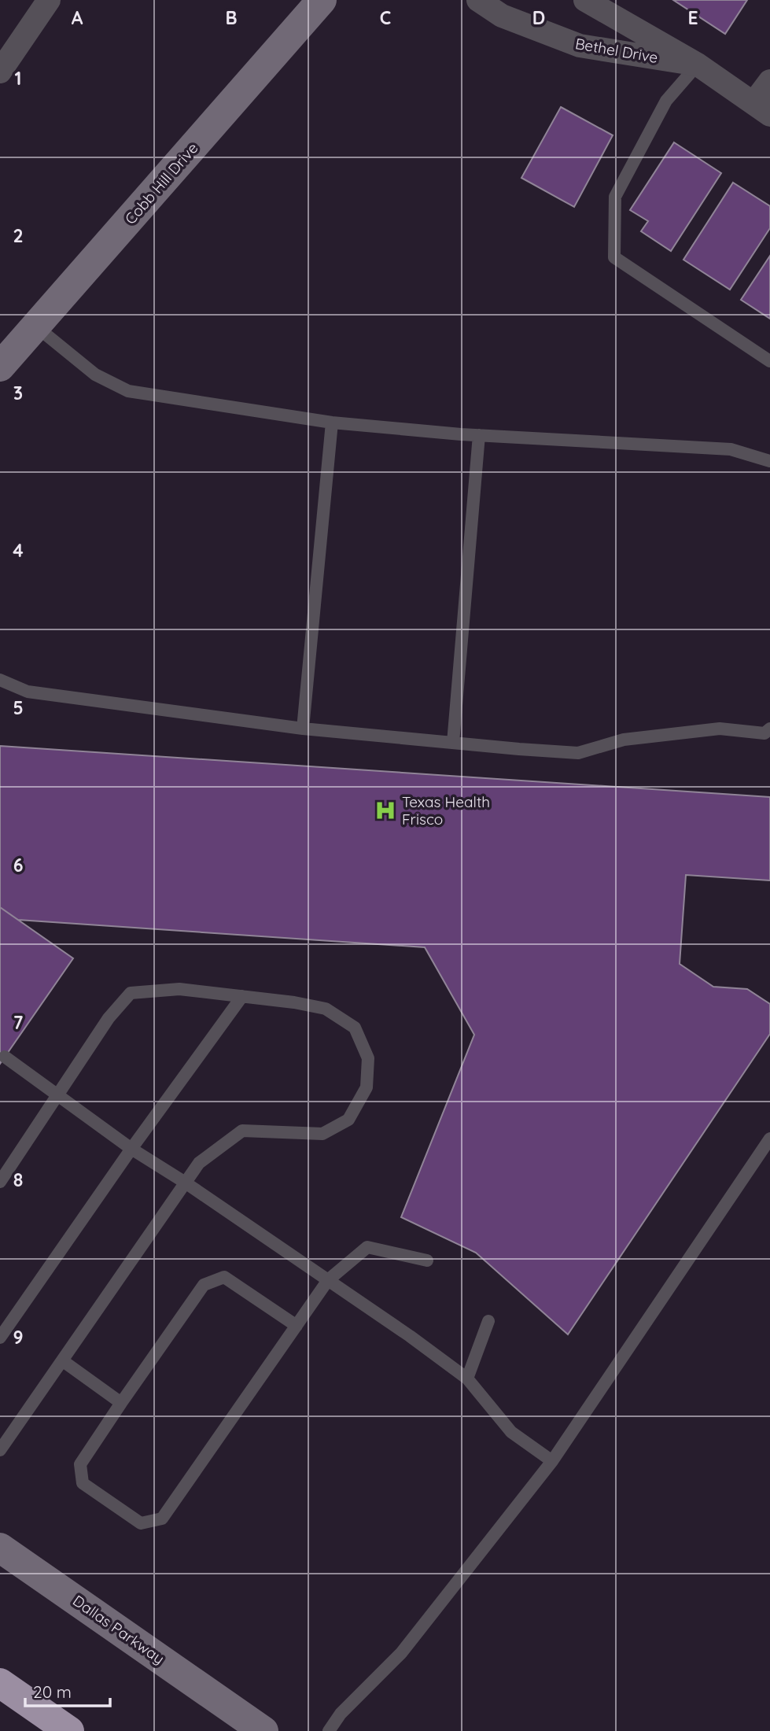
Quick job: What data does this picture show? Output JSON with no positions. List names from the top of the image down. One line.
{"streets":{"street":["Bethel Drive","Cobb Hill Drive","Dallas Parkway"]},"places":{"hospital":["Texas Health Frisco"]},"scale_bar":"20 m","grid":{"columns":["A","B","C","D","E"],"rows":["1","2","3","4","5","6","7","8","9"]}}
